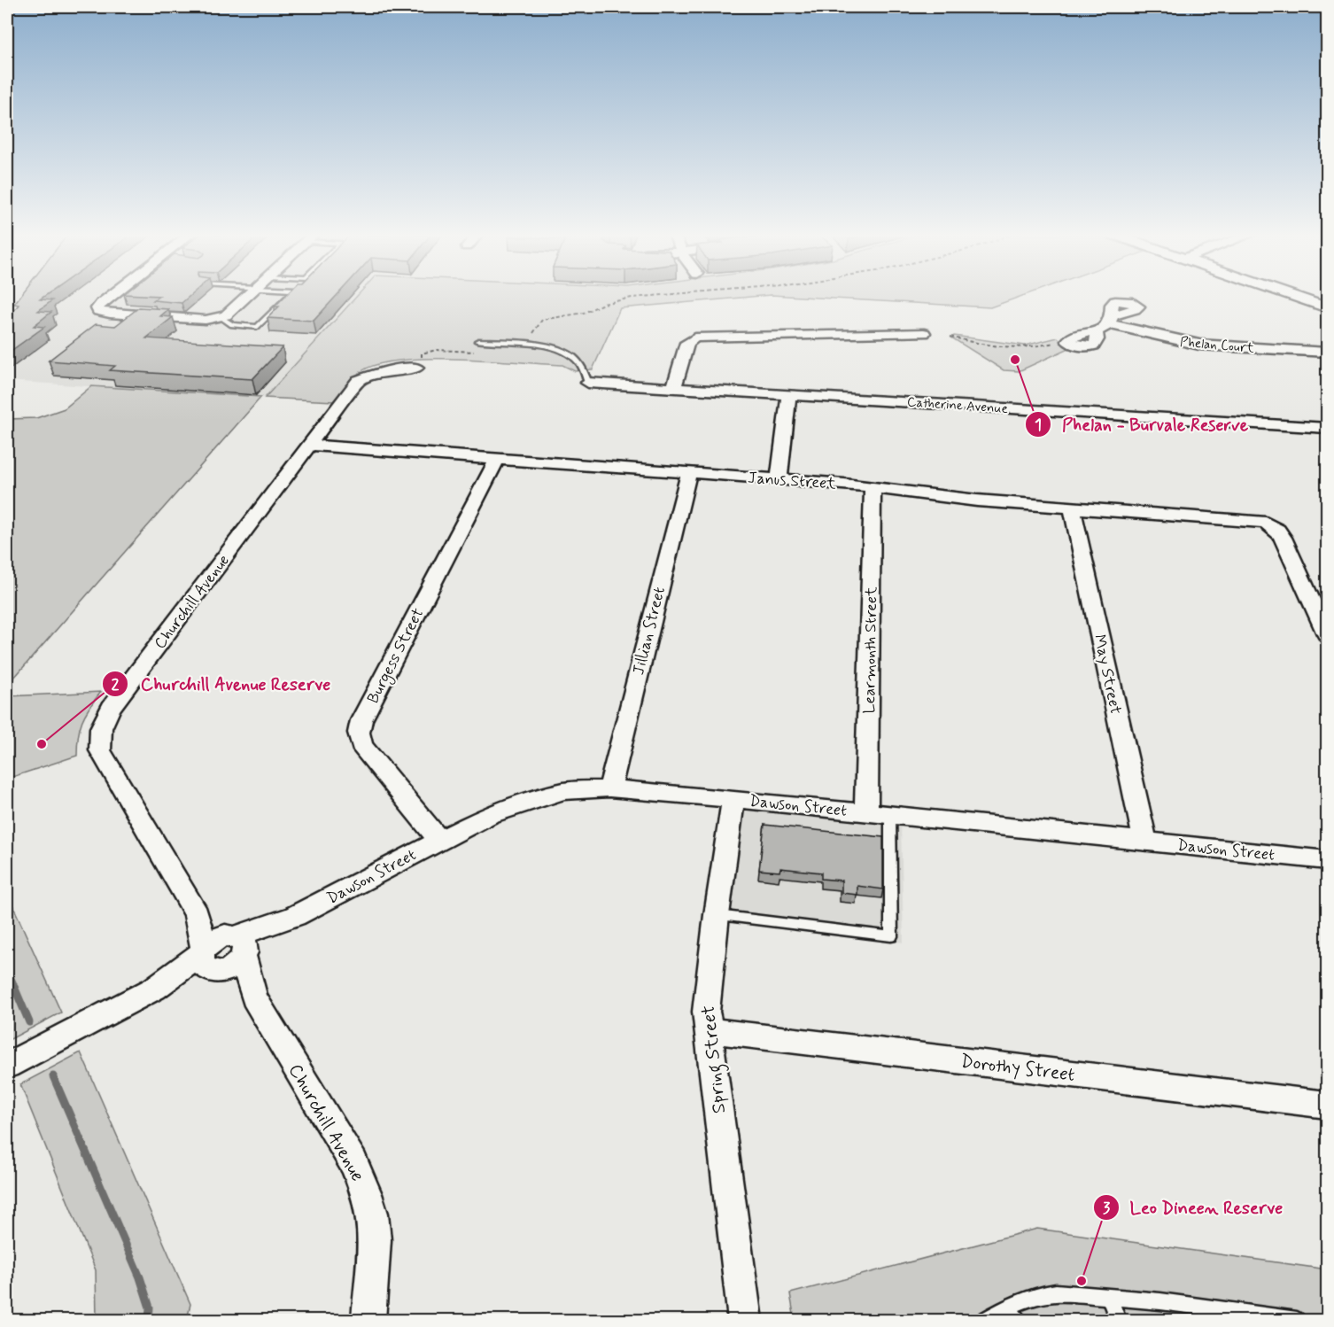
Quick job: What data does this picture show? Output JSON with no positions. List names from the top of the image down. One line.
{"streets":{"street":["Phelan Court","Catherine Avenue","Janus Street","Churchill Avenue","Jillian Street","Learmonth Street","Burgess Street","May Street","Dawson Street","Spring Street","Dorothy Street"]},"crossings":[["Janus Street","Churchill Avenue"],["Janus Street","Jillian Street"],["Janus Street","Learmonth Street"],["Janus Street","Burgess Street"],["Janus Street","May Street"],["Churchill Avenue","Dawson Street"],["Jillian Street","Dawson Street"],["Learmonth Street","Dawson Street"],["Burgess Street","Dawson Street"],["May Street","Dawson Street"],["Dawson Street","Spring Street"],["Spring Street","Dorothy Street"]],"places":["Phelan - Burvale Reserve","Churchill Avenue Reserve","Leo Dineen Reserve"]}
